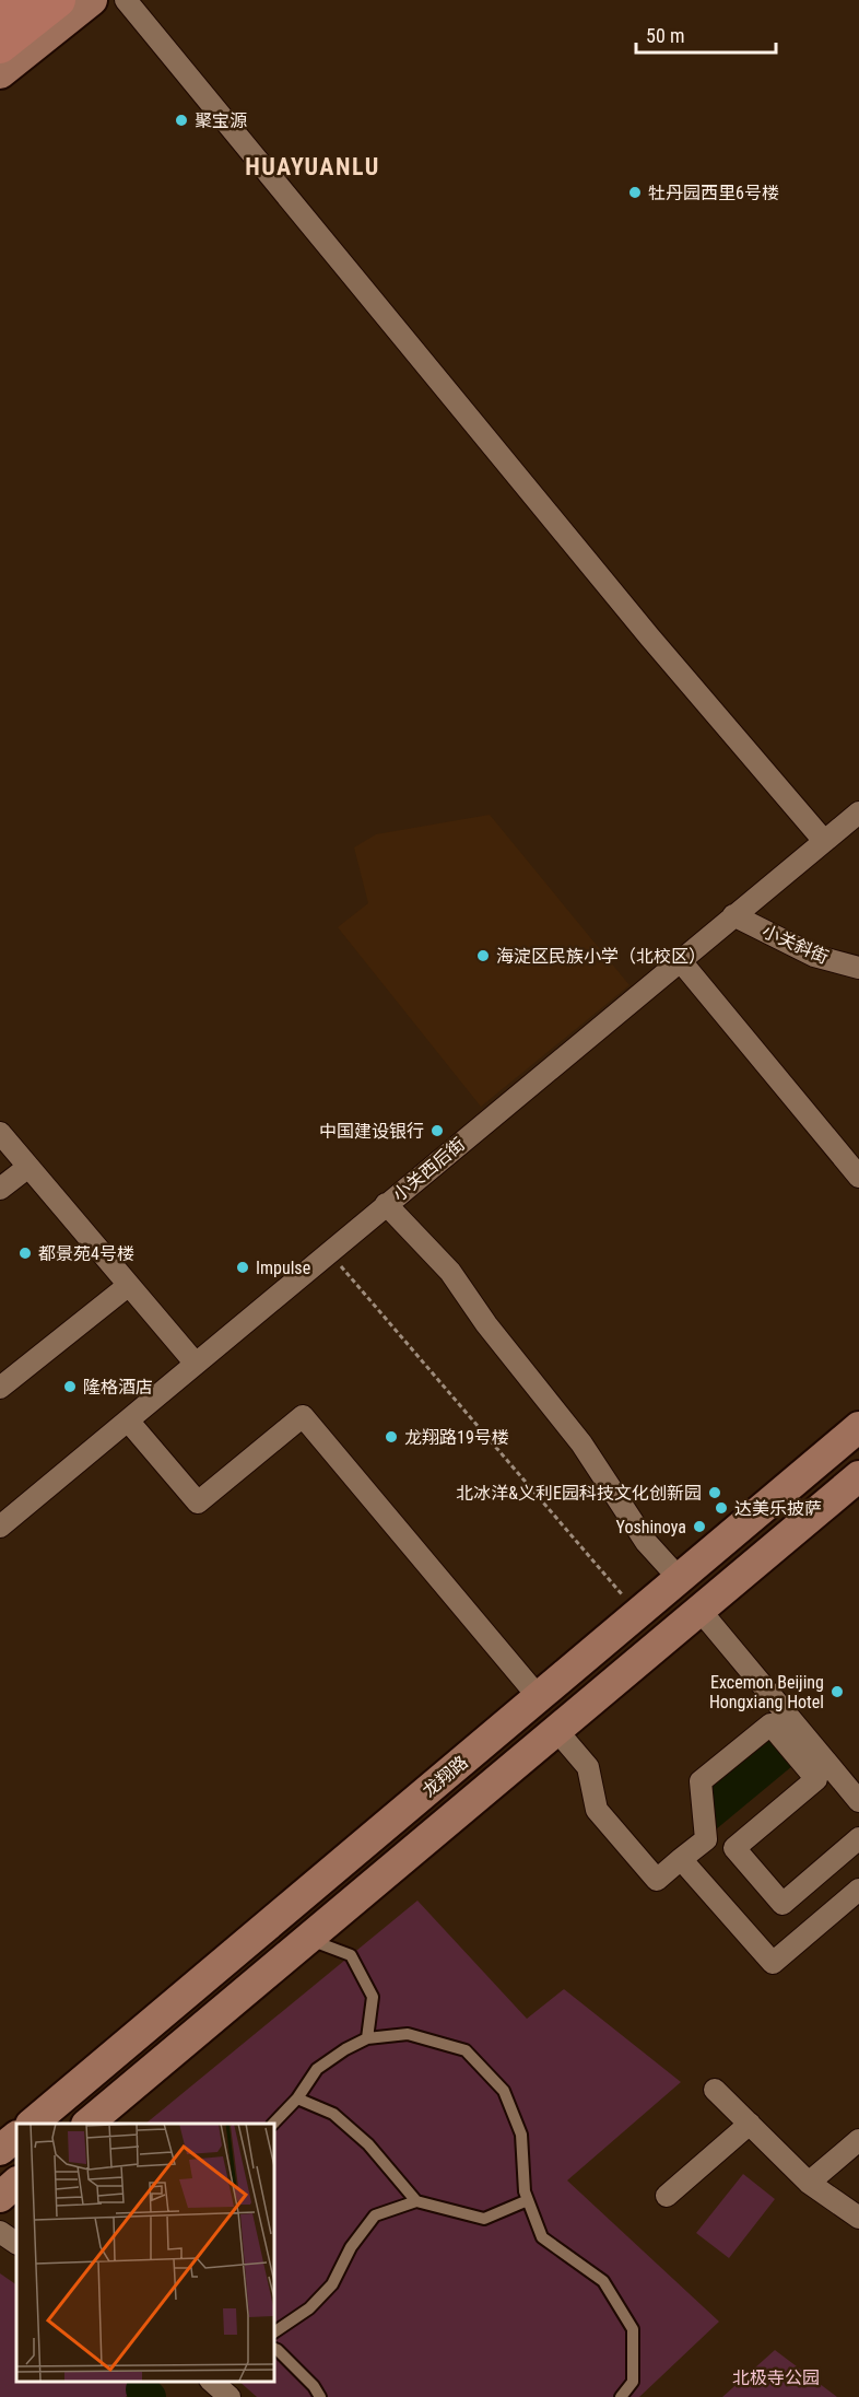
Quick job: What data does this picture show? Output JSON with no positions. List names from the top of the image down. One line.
{"streets":{"street":["小关斜街","小关西后街","龙翔路"]},"crossings":[["小关斜街","小关西后街"]],"districts":["HUAYUANLU"],"parks":["北极寺公园"],"places":["聚宝源","牡丹园西里6号楼","海淀区民族小学（北校区）","中国建设银行","都景苑4号楼","Impulse","隆格酒店","龙翔路19号楼","北冰洋&义利E园科技文化创新园","达美乐披萨","Yoshinoya","Excemon Beijing Hongxiang Hotel"],"scale_bar":"50 m"}
